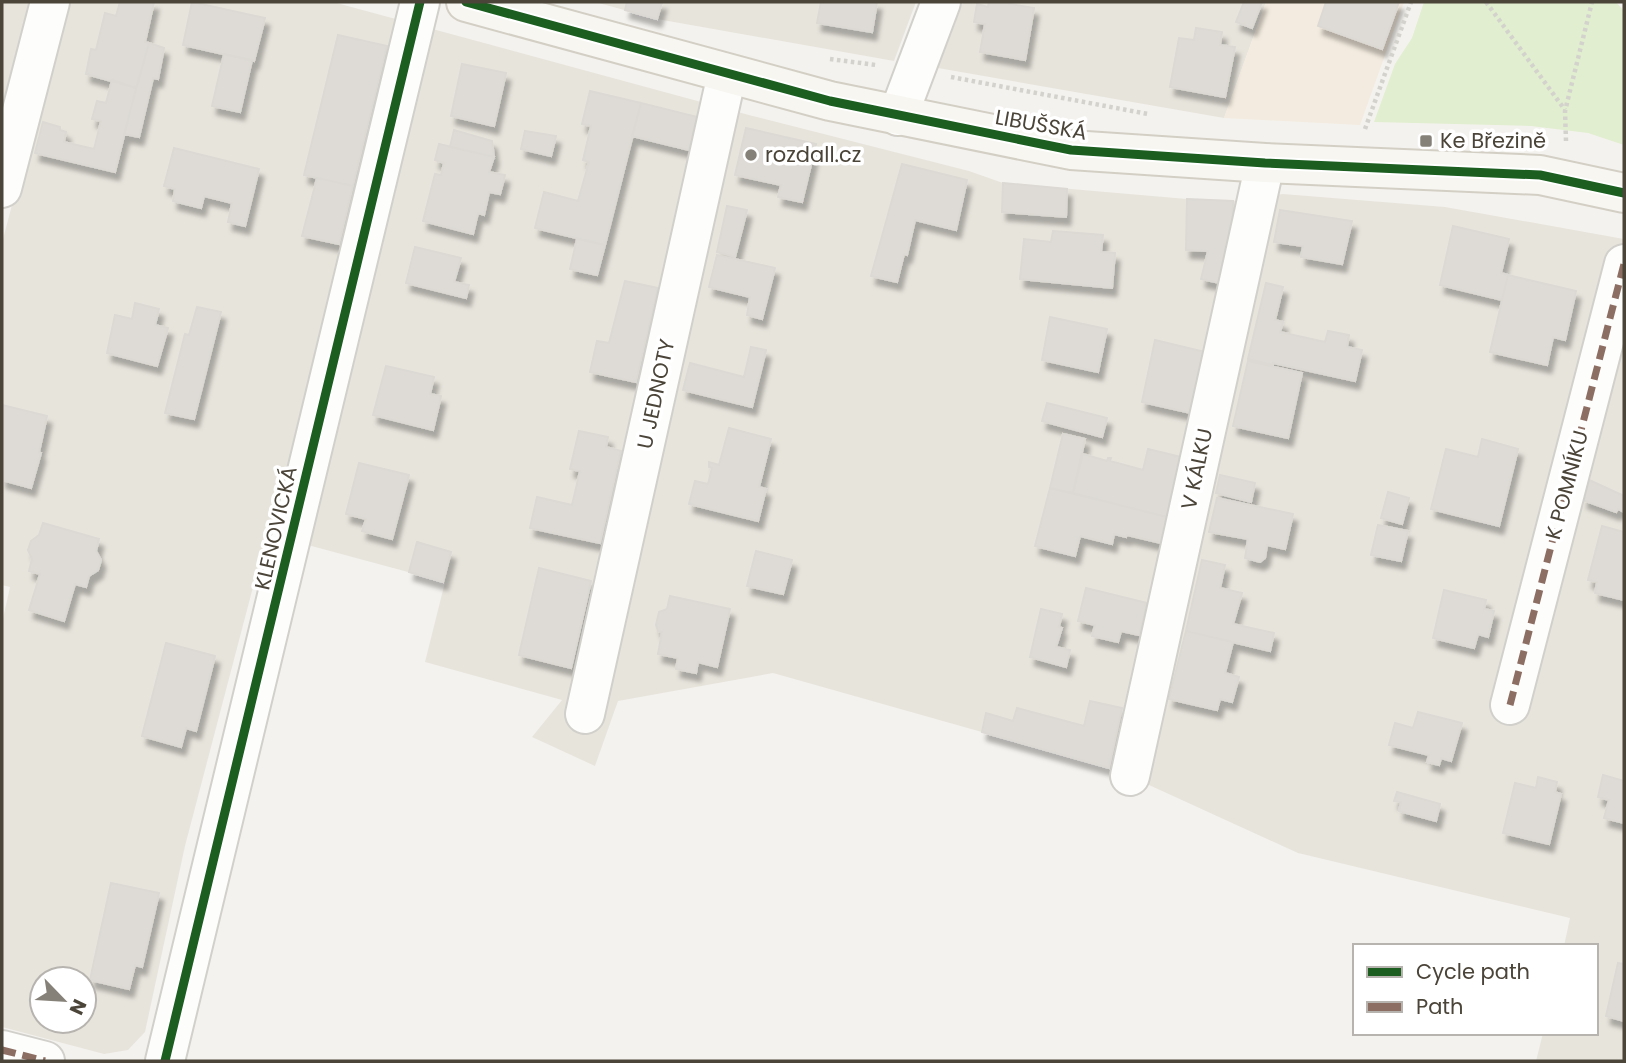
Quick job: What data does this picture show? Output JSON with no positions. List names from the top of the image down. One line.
{"streets":{"street":["LIBUŠSKÁ","U JEDNOTY","V KÁLKU","K POMNÍKU","KLENOVICKÁ"]},"crossings":[["LIBUŠSKÁ","U JEDNOTY"],["LIBUŠSKÁ","V KÁLKU"]],"places":{"transit":["Ke Březině"],"other":["rozdall.cz"]},"legend":["Cycle path","Path"],"north":"bottom right"}
